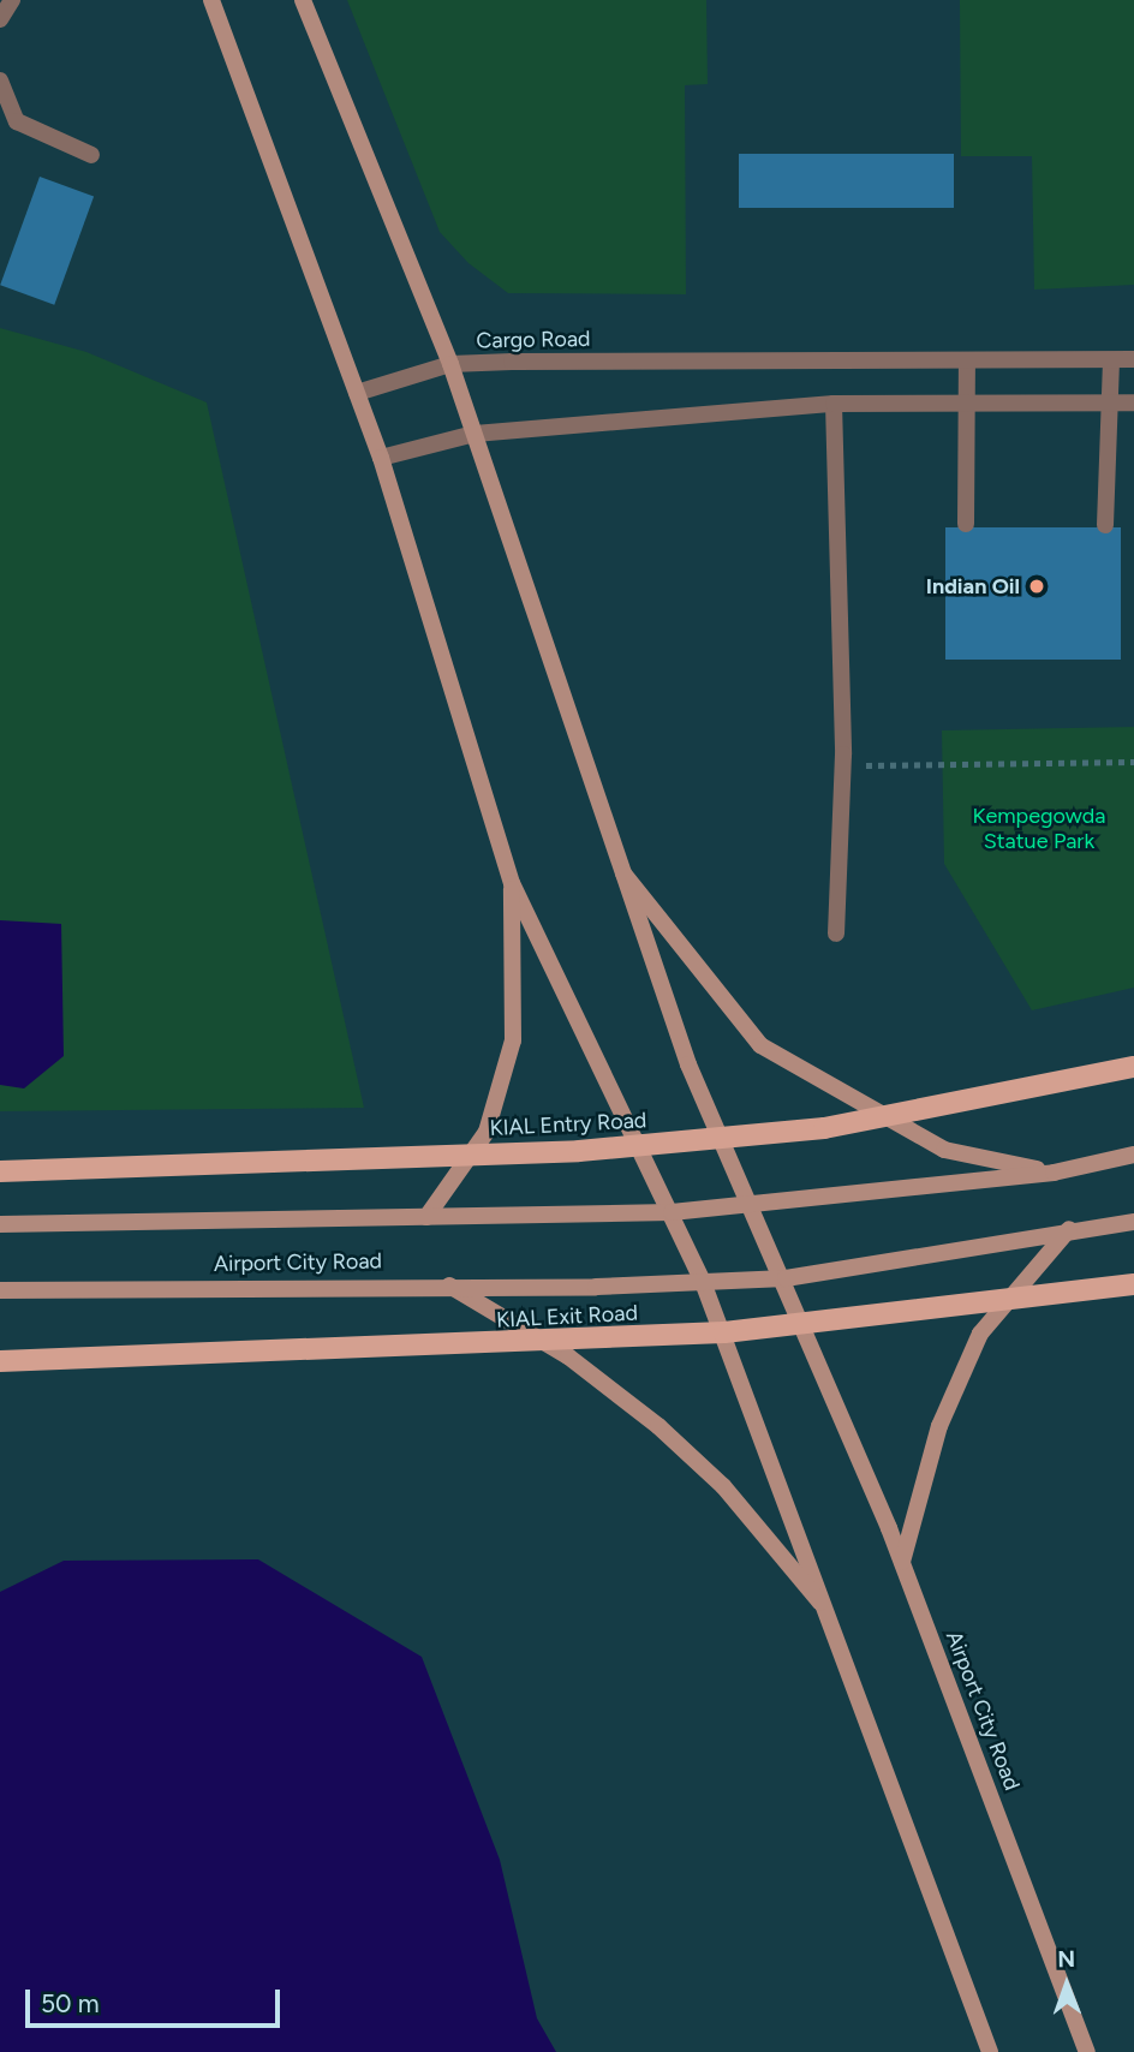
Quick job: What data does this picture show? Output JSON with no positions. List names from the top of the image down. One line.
{"streets":{"main road":["KIAL Entry Road","Airport City Road","KIAL Exit Road"],"street":["Cargo Road"]},"crossings":[["Cargo Road","Airport City Road"],["Airport City Road","KIAL Exit Road"]],"parks":["Kempegowda Statue Park"],"places":["Indian Oil"],"scale_bar":"50 m","north":"top"}
